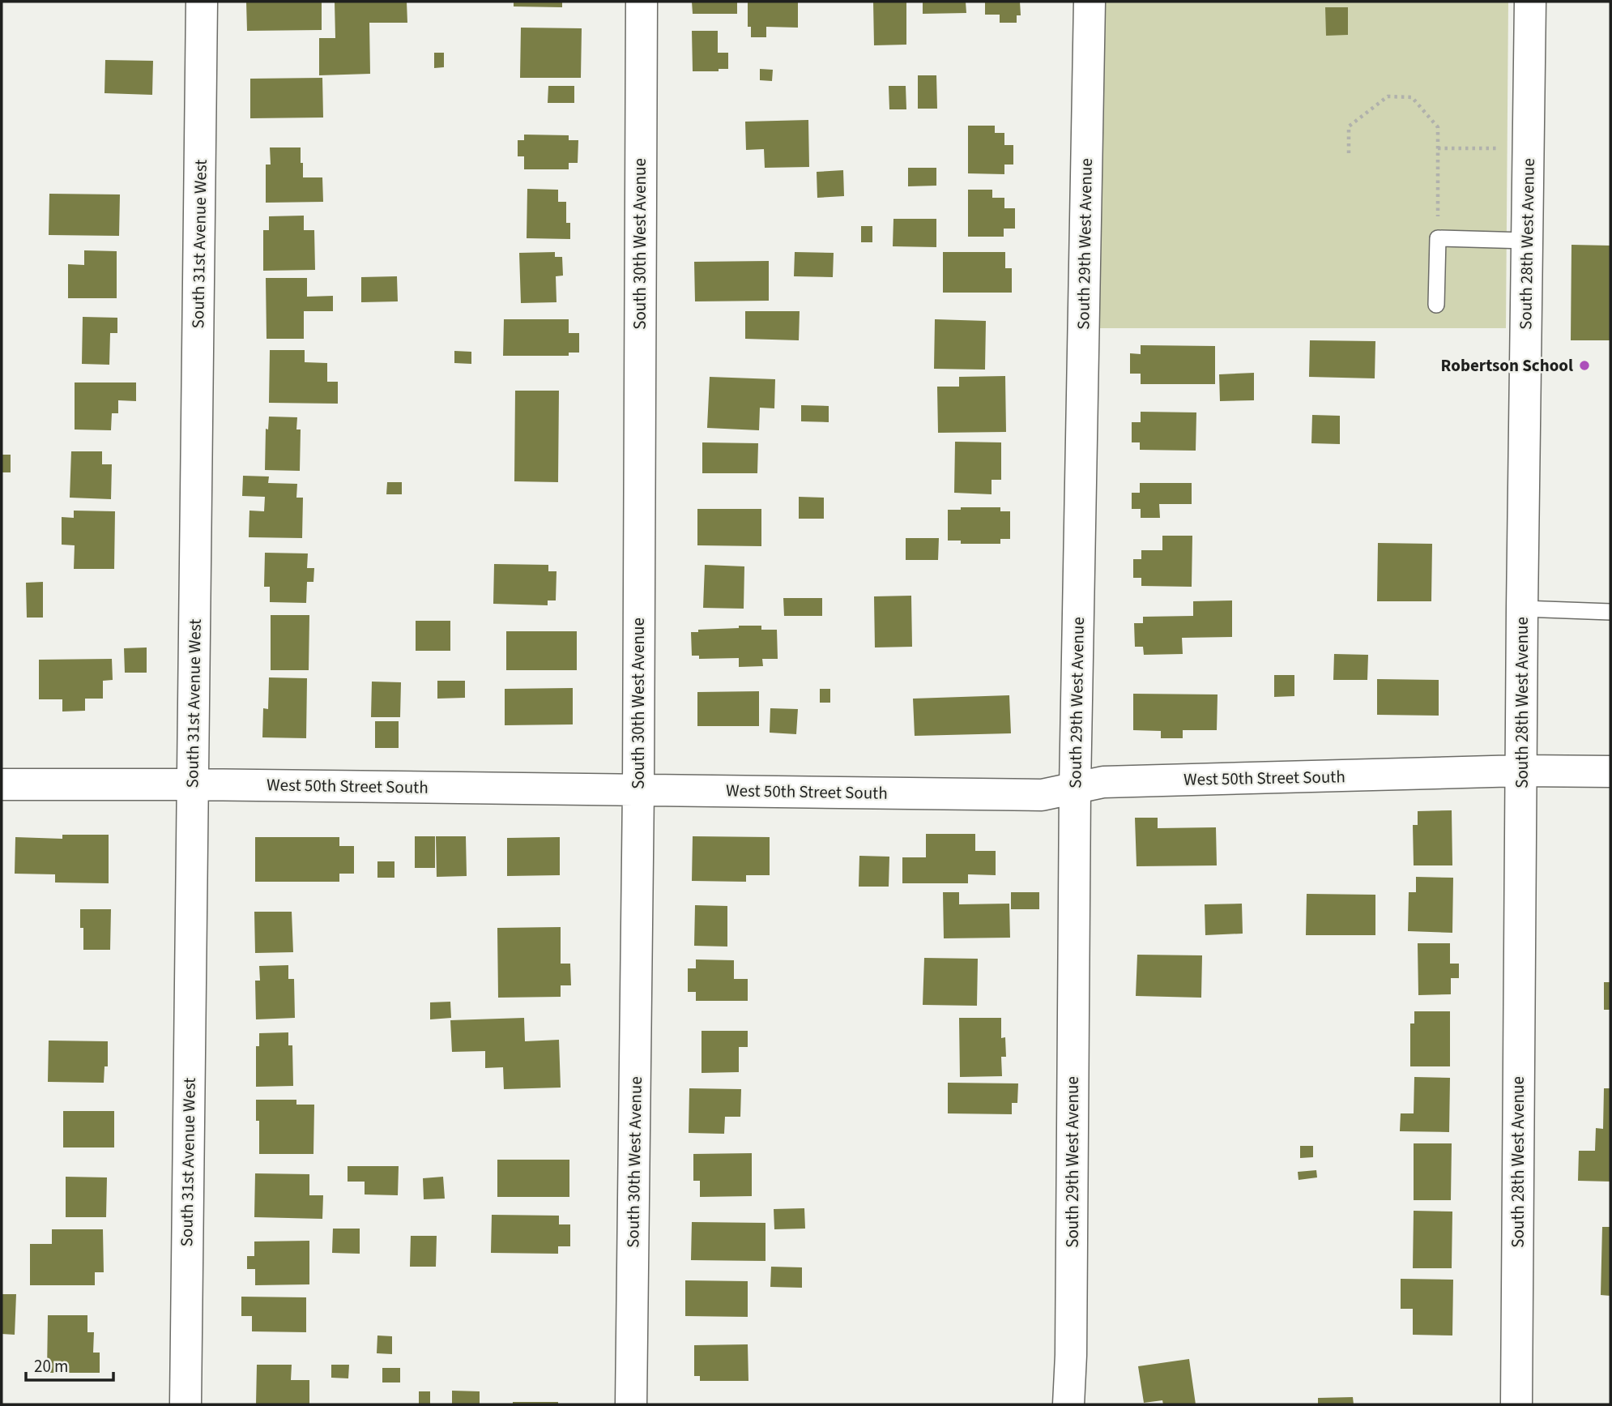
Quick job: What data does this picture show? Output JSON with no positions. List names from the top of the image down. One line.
{"streets":{"street":["South 31st Avenue West","South 30th West Avenue","South 29th West Avenue","South 28th West Avenue","West 50th Street South"]},"crossings":[["South 31st Avenue West","West 50th Street South"],["South 30th West Avenue","West 50th Street South"],["South 29th West Avenue","West 50th Street South"],["South 28th West Avenue","West 50th Street South"]],"places":["Robertson School"],"scale_bar":"20 m"}
